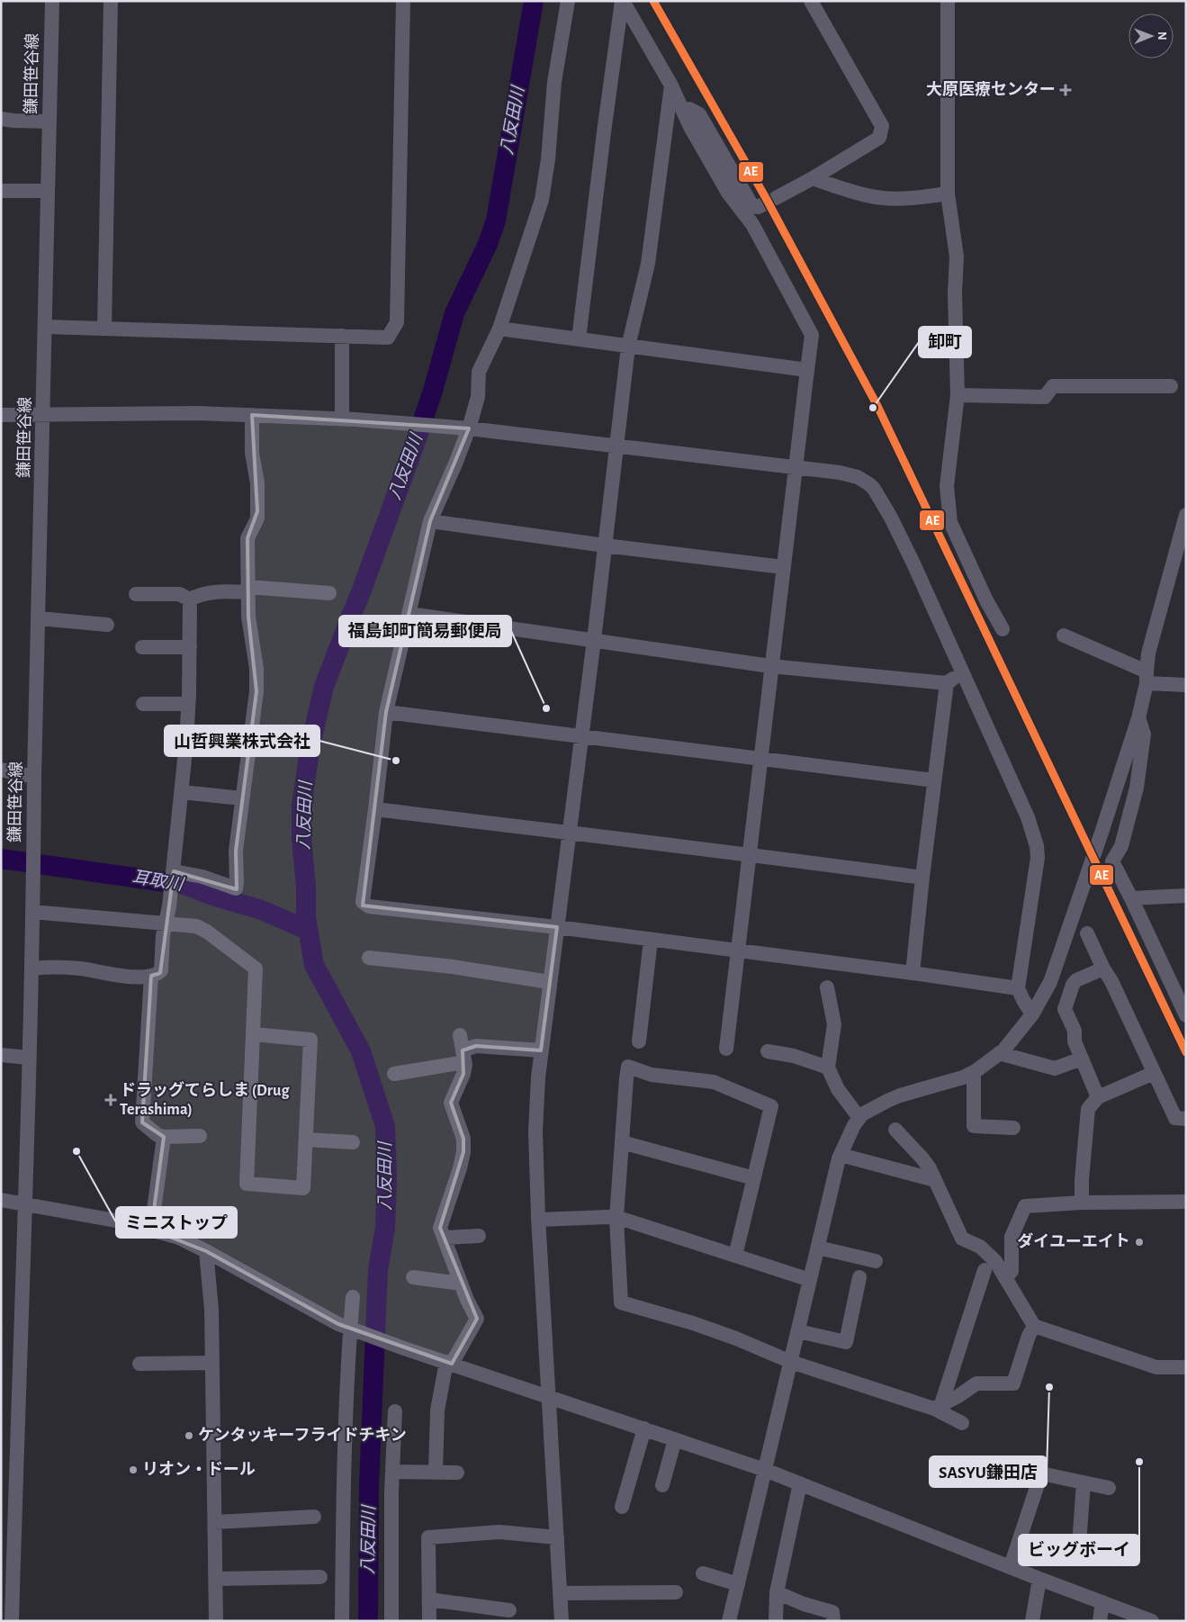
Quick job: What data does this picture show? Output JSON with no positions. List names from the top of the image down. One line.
{"streets":{"street":["鎌田笹谷線"]},"water":["八反田川","耳取川"],"places":{"health":["大原医療センター","ドラッグてらしま (Drug Terashima)"],"other":["卸町","福島卸町簡易郵便局","山哲興業株式会社","ミニストップ","ダイユーエイト","SASYU鎌田店","ケンタッキーフライドチキン","ビッグボーイ","リオン・ドール"]},"lines":["transit line AE"],"north":"right"}
